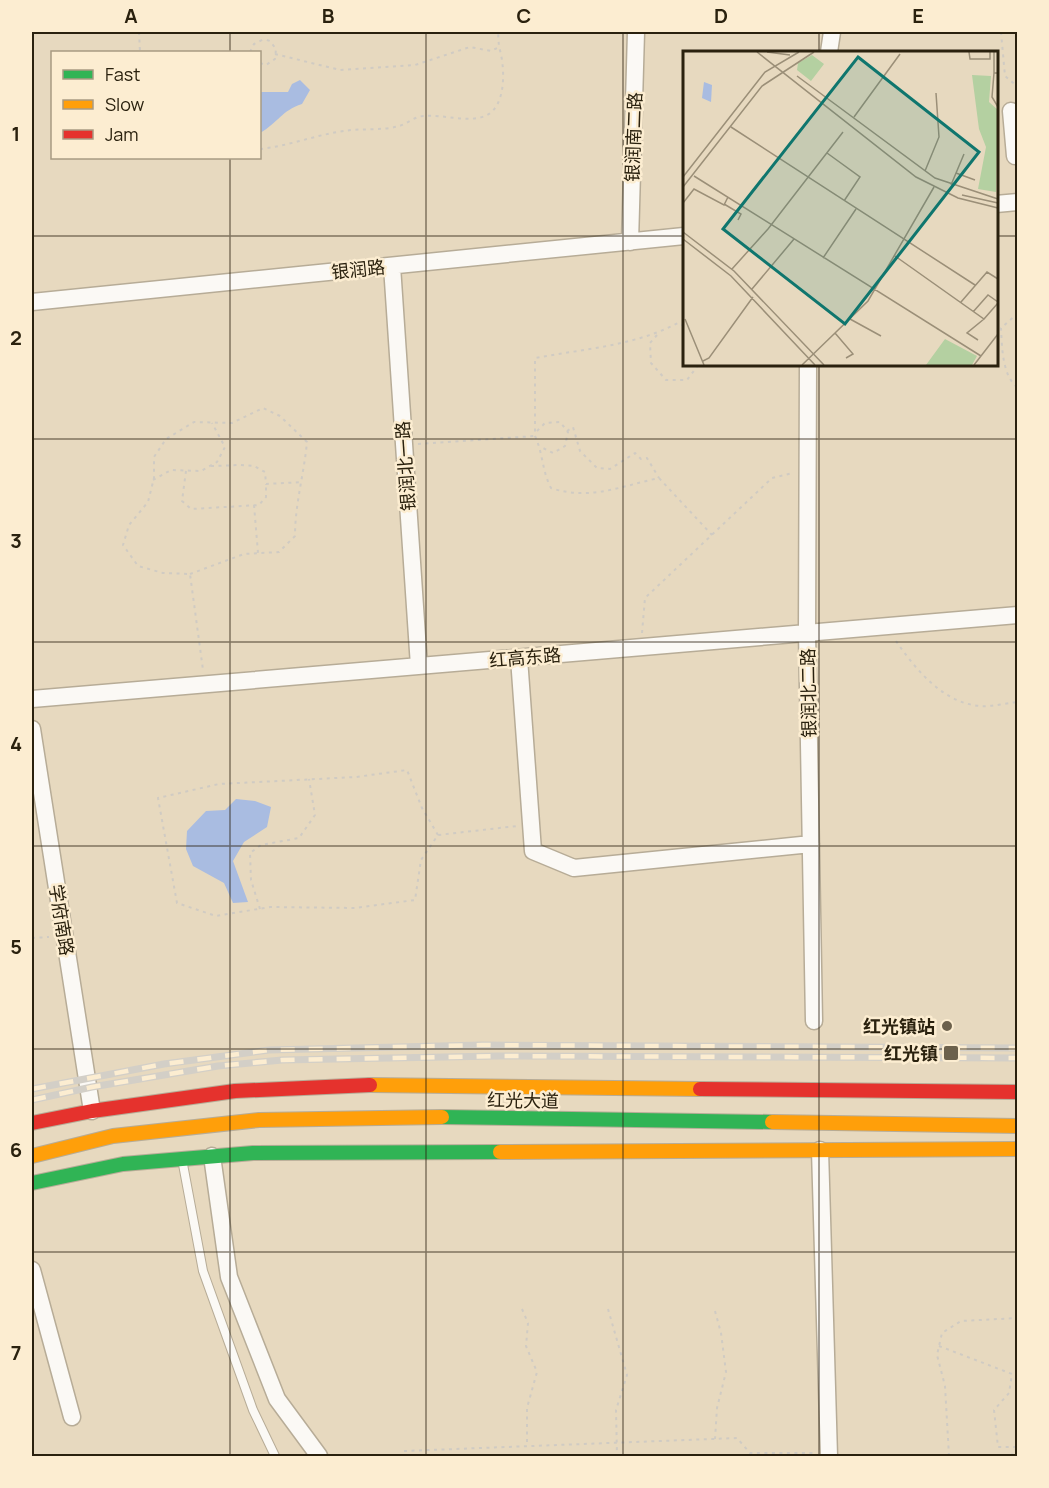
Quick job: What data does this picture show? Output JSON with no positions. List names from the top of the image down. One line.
{"streets":{"main road":["红光大道"],"street":["银润南二路","银润路","银润北一路","红高东路","银润北二路","学府南路"]},"crossings":[["银润南二路","银润路"],["银润路","银润北一路"],["银润北一路","红高东路"],["红高东路","银润北二路"],["学府南路","红光大道"]],"places":{"other":["红光镇站"],"transit":["红光镇"]},"legend":["Fast","Slow","Jam"],"grid":{"columns":["A","B","C","D","E"],"rows":["1","2","3","4","5","6","7"]}}
